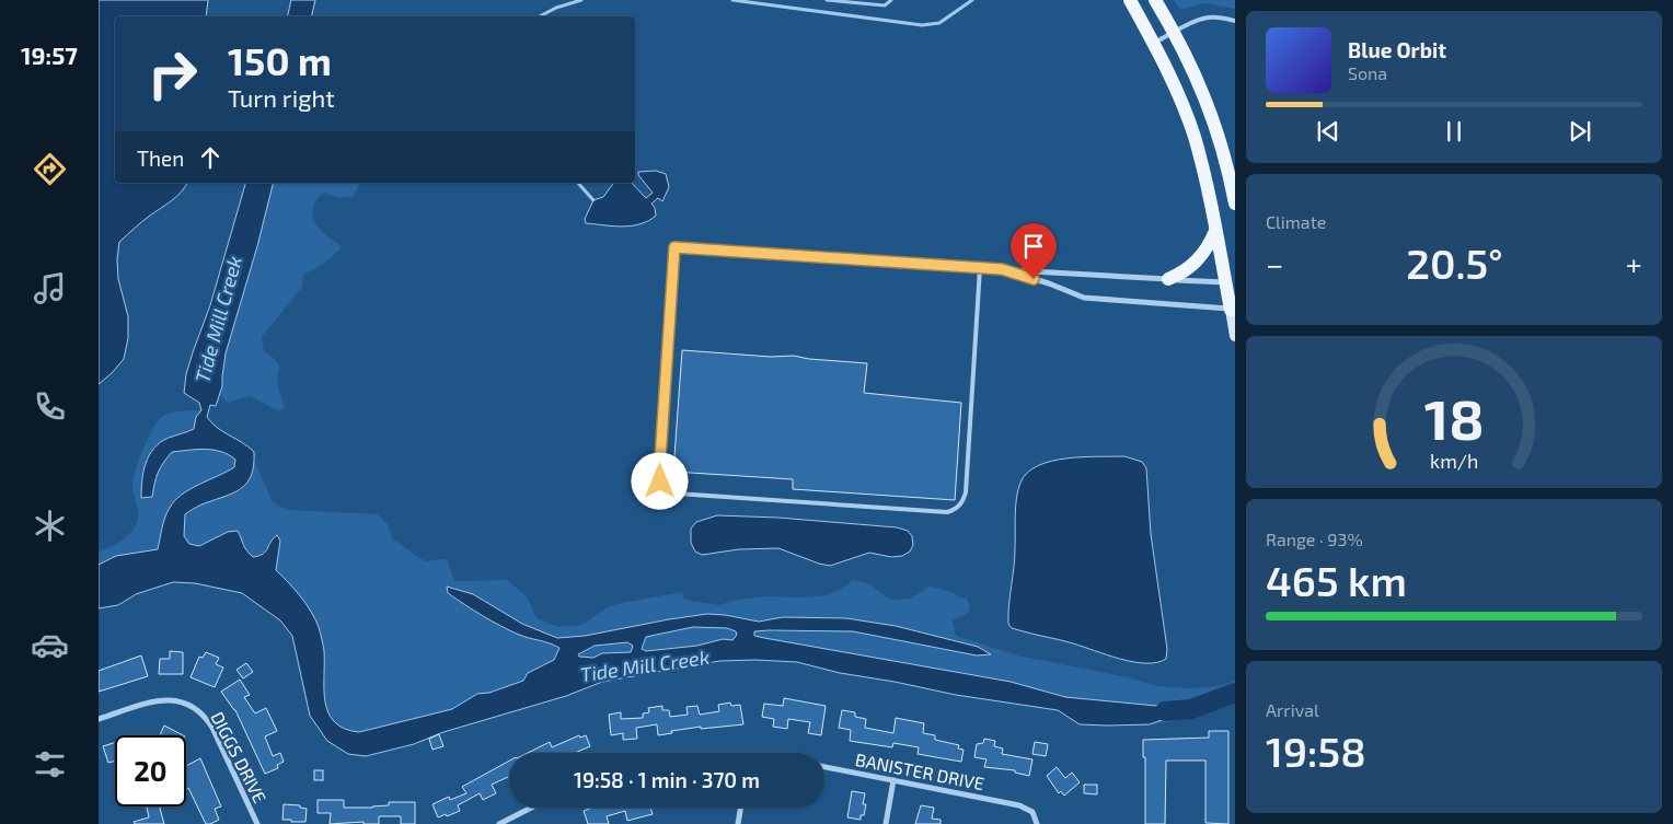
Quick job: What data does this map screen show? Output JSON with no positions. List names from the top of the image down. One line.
{"streets":{"street":["DIGGS DRIVE","BANISTER DRIVE"]},"water":["Tide Mill Creek"],"page":{"tabs":"19:57","turn":["150 m","Turn right"],"song":["Blue Orbit","Sona"],"then":"Then","tile":["Climate",["Range · 93%","465 km"],["Arrival","19:58"]],"heat":["−","20.5°","+"],"limit":"20","trip":"19:58 · 1 min · 370 m","gauge":["18","km/h"]}}
